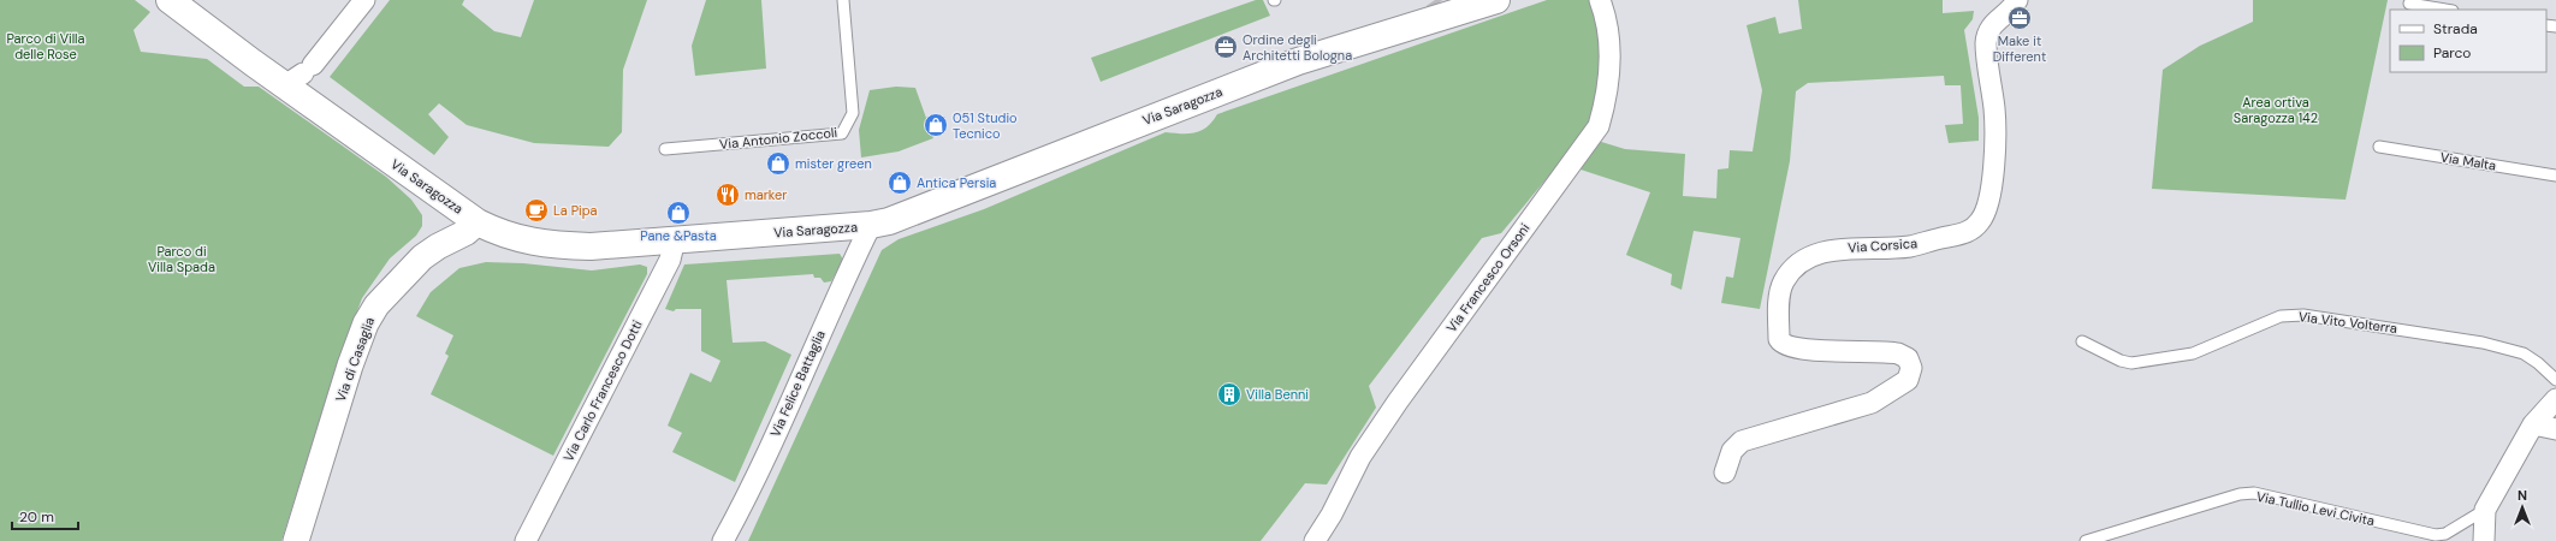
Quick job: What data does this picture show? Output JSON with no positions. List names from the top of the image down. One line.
{"streets":{"main road":["Via Saragozza"],"street":["Via Corsica","Via Francesco Orsoni","Via di Casaglia","Via Felice Battaglia","Via Carlo Francesco Dotti"],"lane":["Via Antonio Zoccoli","Via Malta","Via Vito Volterra","Via Tullio Levi Civita"]},"crossings":[["Via Saragozza","Via di Casaglia"],["Via Saragozza","Via Felice Battaglia"],["Via Saragozza","Via Carlo Francesco Dotti"]],"parks":["Parco di Villa delle Rose","Area ortiva Saragozza 142","Parco di Villa Spada"],"places":{"office":["Make it Different","Ordine degli Architetti Bologna"],"shop":["051 Studio Tecnico","mister green","Antica Persia","Pane &Pasta"],"restaurant":["marker"],"cafe":["La Pipa"],"building":["Villa Benni"]},"legend":["Strada","Parco"],"scale_bar":"20 m","north":"top"}
